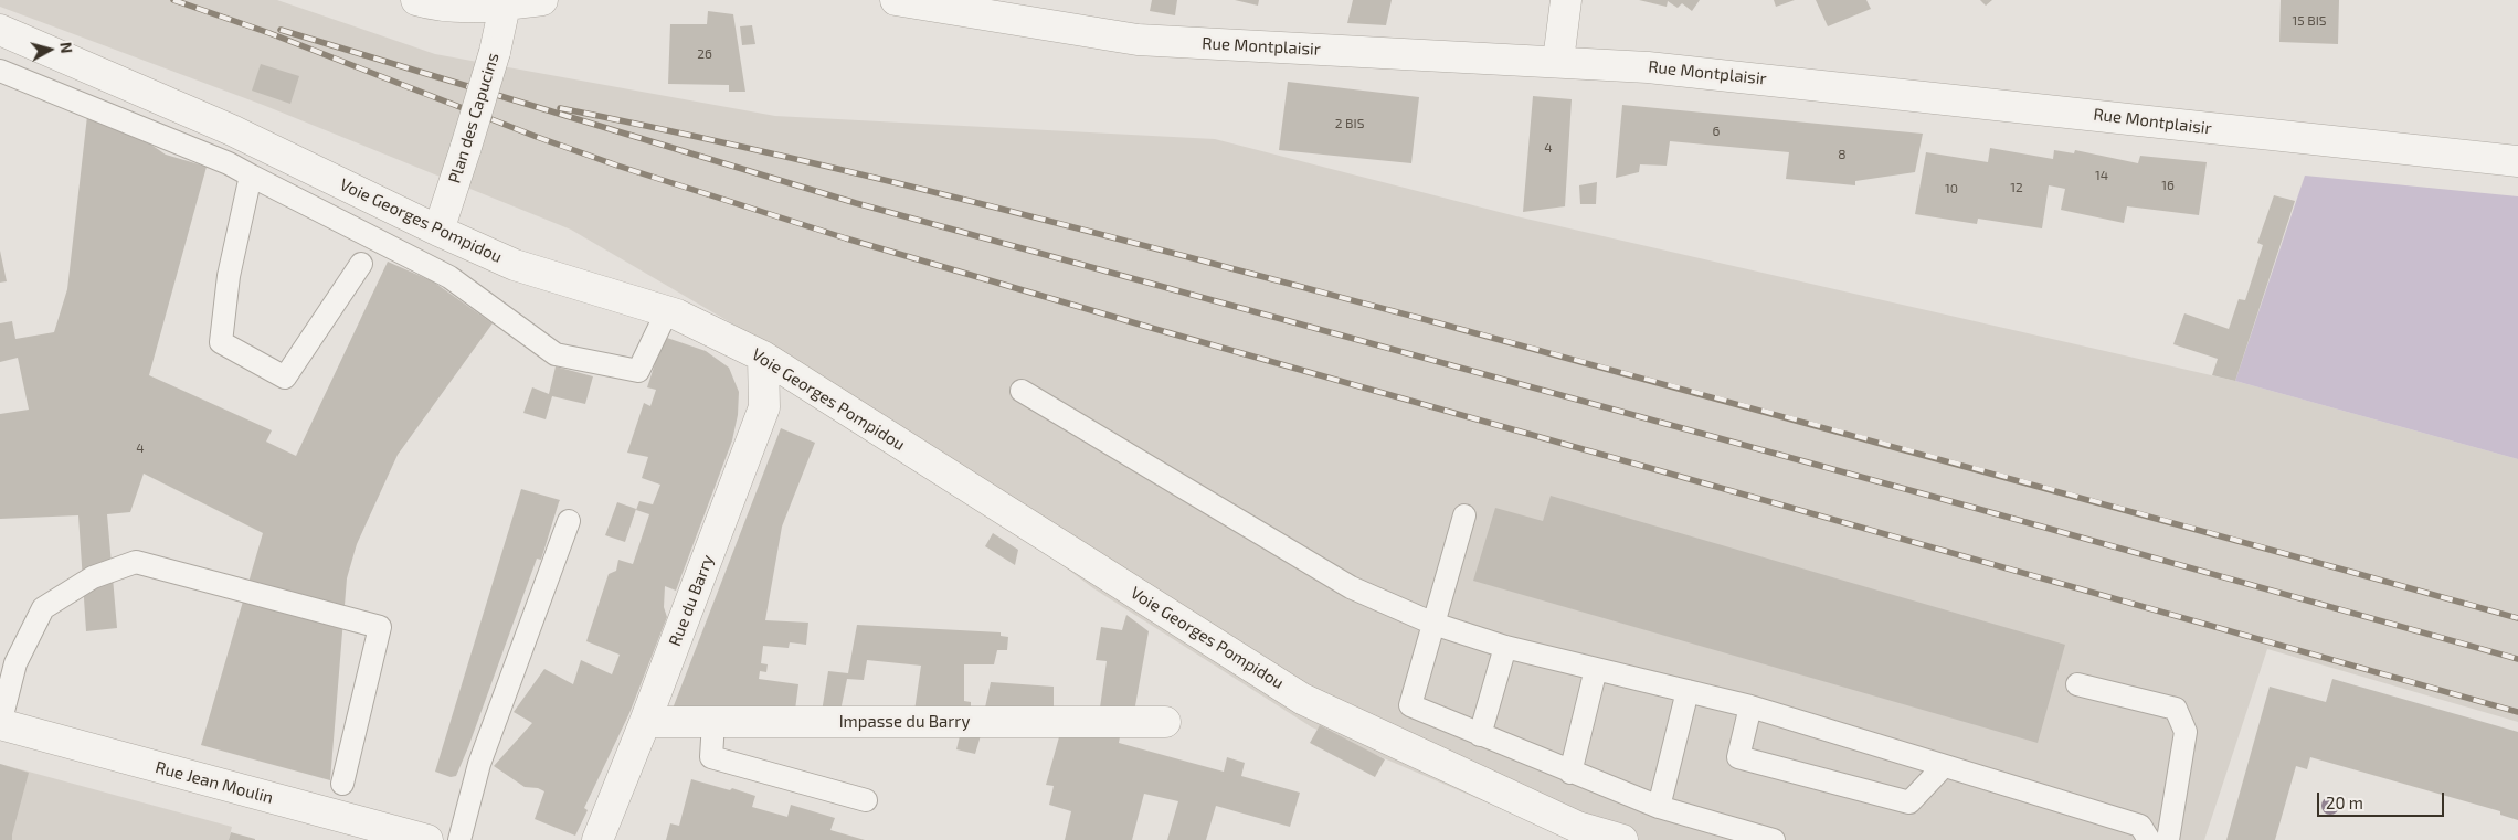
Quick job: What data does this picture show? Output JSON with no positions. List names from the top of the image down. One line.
{"streets":{"street":["Rue Montplaisir","Plan des Capucins","Voie Georges Pompidou","Rue du Barry","Impasse du Barry","Rue Jean Moulin"]},"crossings":[["Plan des Capucins","Voie Georges Pompidou"],["Voie Georges Pompidou","Rue du Barry"],["Rue du Barry","Impasse du Barry"]],"house_numbers":["15 BIS","26","2 BIS","6","4","8","14","16","12","10","4"],"scale_bar":"20 m","north":"right"}
